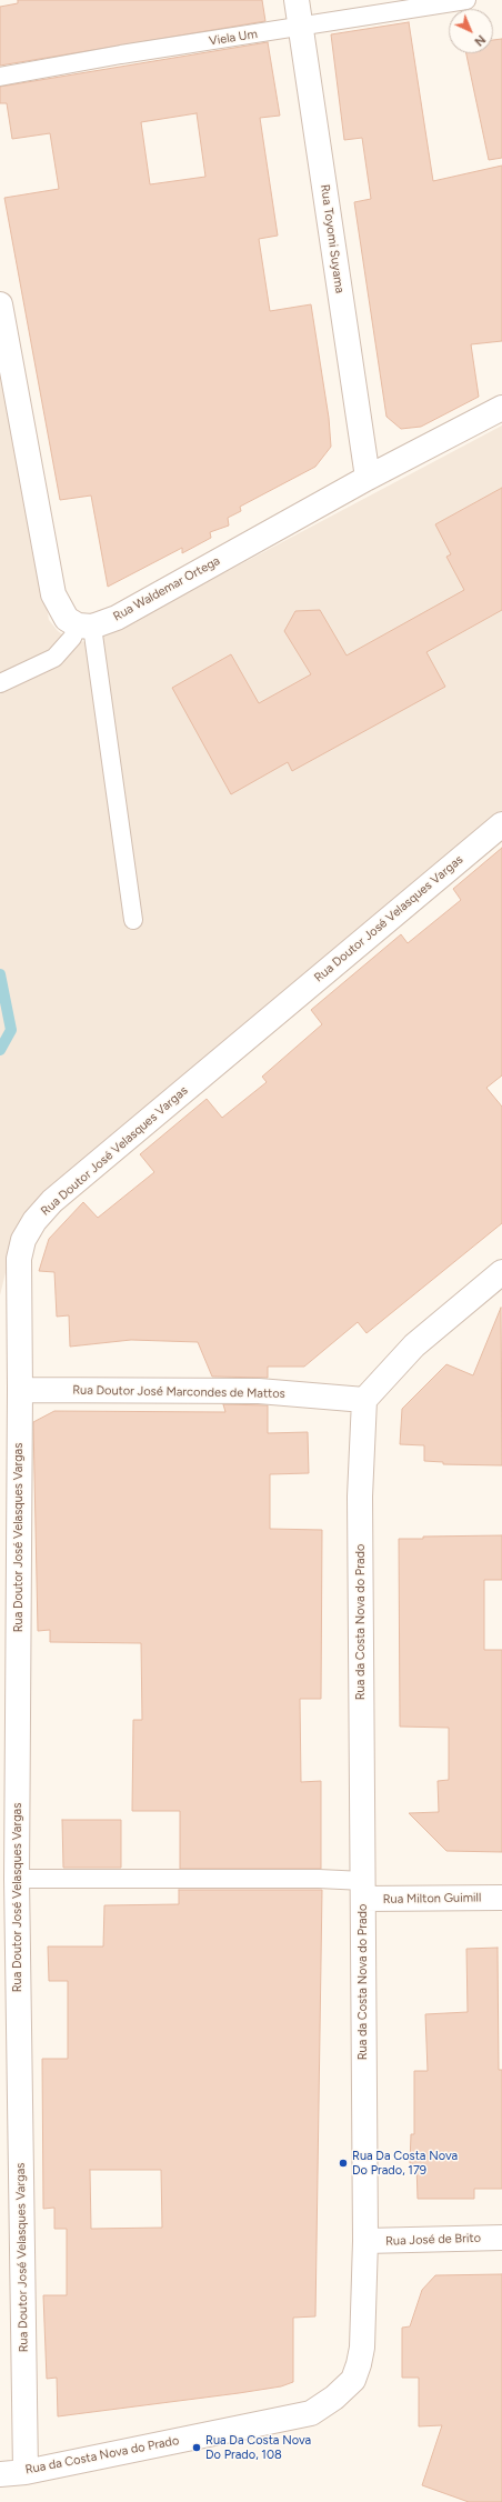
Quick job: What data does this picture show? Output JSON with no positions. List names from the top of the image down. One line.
{"streets":{"street":["Rua Toyomi Suyama","Rua Waldemar Ortega","Rua Doutor José Velasques Vargas","Rua Doutor José Marcondes de Mattos","Rua da Costa Nova do Prado","Rua Milton Guimill","Rua José de Brito"],"lane":["Viela Um"]},"crossings":[["Viela Um","Rua Toyomi Suyama"],["Rua Toyomi Suyama","Rua Waldemar Ortega"],["Rua Doutor José Velasques Vargas","Rua Doutor José Marcondes de Mattos"],["Rua Doutor José Velasques Vargas","Rua da Costa Nova do Prado"],["Rua Doutor José Marcondes de Mattos","Rua da Costa Nova do Prado"],["Rua da Costa Nova do Prado","Rua Milton Guimill"],["Rua da Costa Nova do Prado","Rua José de Brito"]],"places":["Rua Da Costa Nova Do Prado, 179","Rua Da Costa Nova Do Prado, 108"],"north":"bottom right"}
